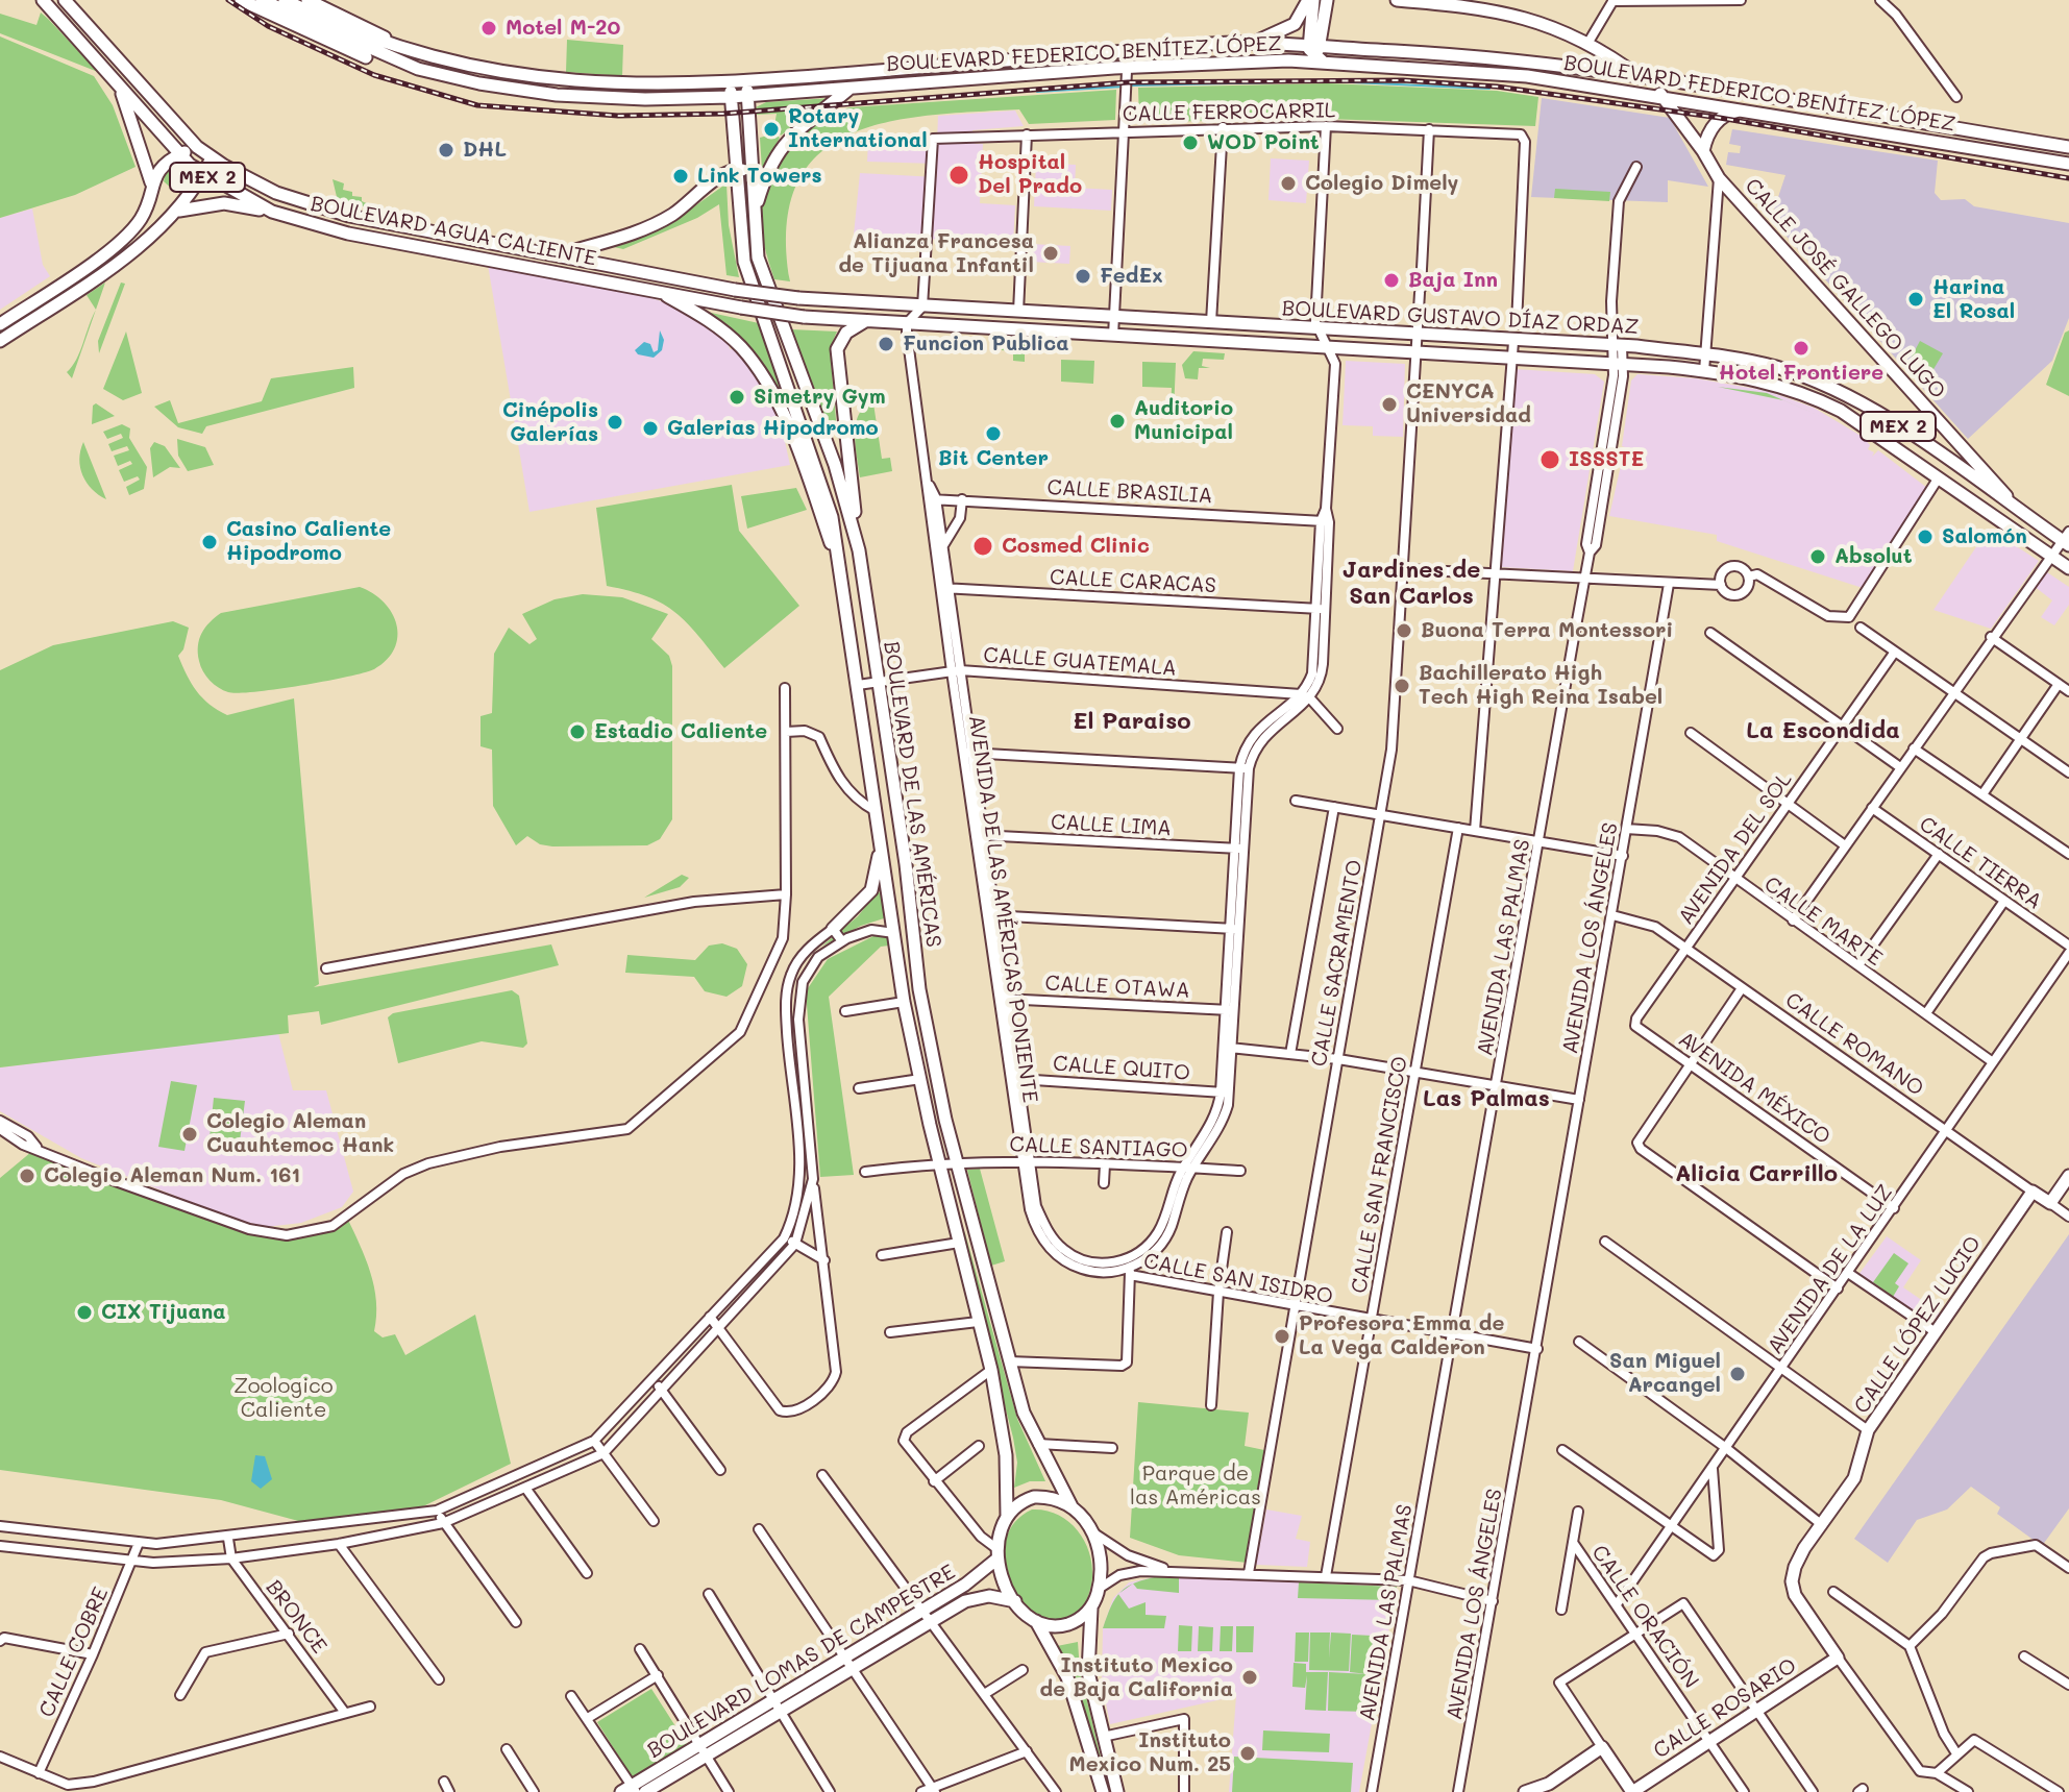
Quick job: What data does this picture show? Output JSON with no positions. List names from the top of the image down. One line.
{"streets":{"main road":["BOULEVARD FEDERICO BENÍTEZ LÓPEZ","MEX 2","BOULEVARD AGUA CALIENTE","CALLE JOSÉ GALLEGO LUGO","BOULEVARD GUSTAVO DÍAZ ORDAZ","BOULEVARD DE LAS AMÉRICAS","CALLE ROMANO","CALLE LÓPEZ LUCIO","BOULEVARD LOMAS DE CAMPESTRE","CALLE ROSARIO"],"street":["CALLE FERROCARRIL","CALLE BRASILIA","CALLE CARACAS","CALLE GUATEMALA","CALLE LIMA","AVENIDA DEL SOL","CALLE TIERRA","AVENIDA DE LAS AMÉRICAS PONIENTE","CALLE MARTE","AVENIDA LOS ÁNGELES","AVENIDA LAS PALMAS","CALLE SACRAMENTO","CALLE OTAWA","CALLE QUITO","AVENIDA MÉXICO","CALLE SANTIAGO","CALLE SAN FRANCISCO","AVENIDA DE LA LUZ","CALLE SAN ISIDRO","BRONCE","CALLE ORACIÓN","CALLE COBRE"]},"crossings":[["BOULEVARD FEDERICO BENÍTEZ LÓPEZ","CALLE JOSÉ GALLEGO LUGO"],["BOULEVARD FEDERICO BENÍTEZ LÓPEZ","BOULEVARD DE LAS AMÉRICAS"],["CALLE FERROCARRIL","BOULEVARD GUSTAVO DÍAZ ORDAZ"],["CALLE FERROCARRIL","CALLE SACRAMENTO"],["BOULEVARD AGUA CALIENTE","BOULEVARD GUSTAVO DÍAZ ORDAZ"],["CALLE JOSÉ GALLEGO LUGO","BOULEVARD GUSTAVO DÍAZ ORDAZ"],["BOULEVARD GUSTAVO DÍAZ ORDAZ","AVENIDA DE LAS AMÉRICAS PONIENTE"],["BOULEVARD GUSTAVO DÍAZ ORDAZ","AVENIDA LAS PALMAS"],["BOULEVARD GUSTAVO DÍAZ ORDAZ","CALLE SACRAMENTO"],["CALLE BRASILIA","AVENIDA DE LAS AMÉRICAS PONIENTE"],["CALLE CARACAS","AVENIDA DE LAS AMÉRICAS PONIENTE"],["CALLE GUATEMALA","BOULEVARD DE LAS AMÉRICAS"],["CALLE GUATEMALA","AVENIDA DE LAS AMÉRICAS PONIENTE"],["BOULEVARD DE LAS AMÉRICAS","CALLE SANTIAGO"],["BOULEVARD DE LAS AMÉRICAS","BOULEVARD LOMAS DE CAMPESTRE"],["CALLE LIMA","AVENIDA DE LAS AMÉRICAS PONIENTE"],["AVENIDA DEL SOL","CALLE MARTE"],["AVENIDA DEL SOL","CALLE ROMANO"],["AVENIDA DEL SOL","AVENIDA MÉXICO"],["AVENIDA DE LAS AMÉRICAS PONIENTE","CALLE OTAWA"],["AVENIDA DE LAS AMÉRICAS PONIENTE","CALLE QUITO"],["AVENIDA DE LAS AMÉRICAS PONIENTE","CALLE SANTIAGO"],["AVENIDA DE LAS AMÉRICAS PONIENTE","CALLE SAN ISIDRO"],["CALLE MARTE","AVENIDA LOS ÁNGELES"],["CALLE MARTE","AVENIDA DE LA LUZ"],["AVENIDA LOS ÁNGELES","CALLE ROMANO"],["AVENIDA LOS ÁNGELES","CALLE SAN ISIDRO"],["AVENIDA LAS PALMAS","CALLE SAN ISIDRO"],["CALLE SACRAMENTO","CALLE SAN ISIDRO"],["CALLE ROMANO","AVENIDA DE LA LUZ"],["CALLE ROMANO","CALLE LÓPEZ LUCIO"],["AVENIDA MÉXICO","AVENIDA DE LA LUZ"],["CALLE SAN FRANCISCO","CALLE SAN ISIDRO"],["AVENIDA DE LA LUZ","CALLE ORACIÓN"],["CALLE LÓPEZ LUCIO","CALLE ROSARIO"],["CALLE ORACIÓN","CALLE ROSARIO"]],"districts":["Jardines de San Carlos","El Paraiso","La Escondida","Las Palmas","Alicia Carrillo"],"parks":["Zoologico Caliente","Parque de las Américas"],"places":["Motel M-20","Rotary International","WOD Point","DHL","Hospital Del Prado","Link Towers","Colegio Dimely","Alianza Francesa de Tijuana Infantil","FedEx","Baja Inn","Harina El Rosal","Funcion Publica","Hotel Frontiere","Simetry Gym","CENYCA Universidad","Auditorio Municipal","Cinépolis Galerías","Galerias Hipodromo","Bit Center","ISSSTE","Salomón","Casino Caliente Hipodromo","Cosmed Clinic","Absolut","Buona Terra Montessori","Bachillerato High Tech High Reina Isabel","Estadio Caliente","Colegio Aleman Cuauhtemoc Hank","Colegio Aleman Num. 161","CIX Tijuana","Profesora Emma de La Vega Calderon","San Miguel Arcangel","Instituto Mexico de Baja California","Instituto Mexico Num. 25"]}
